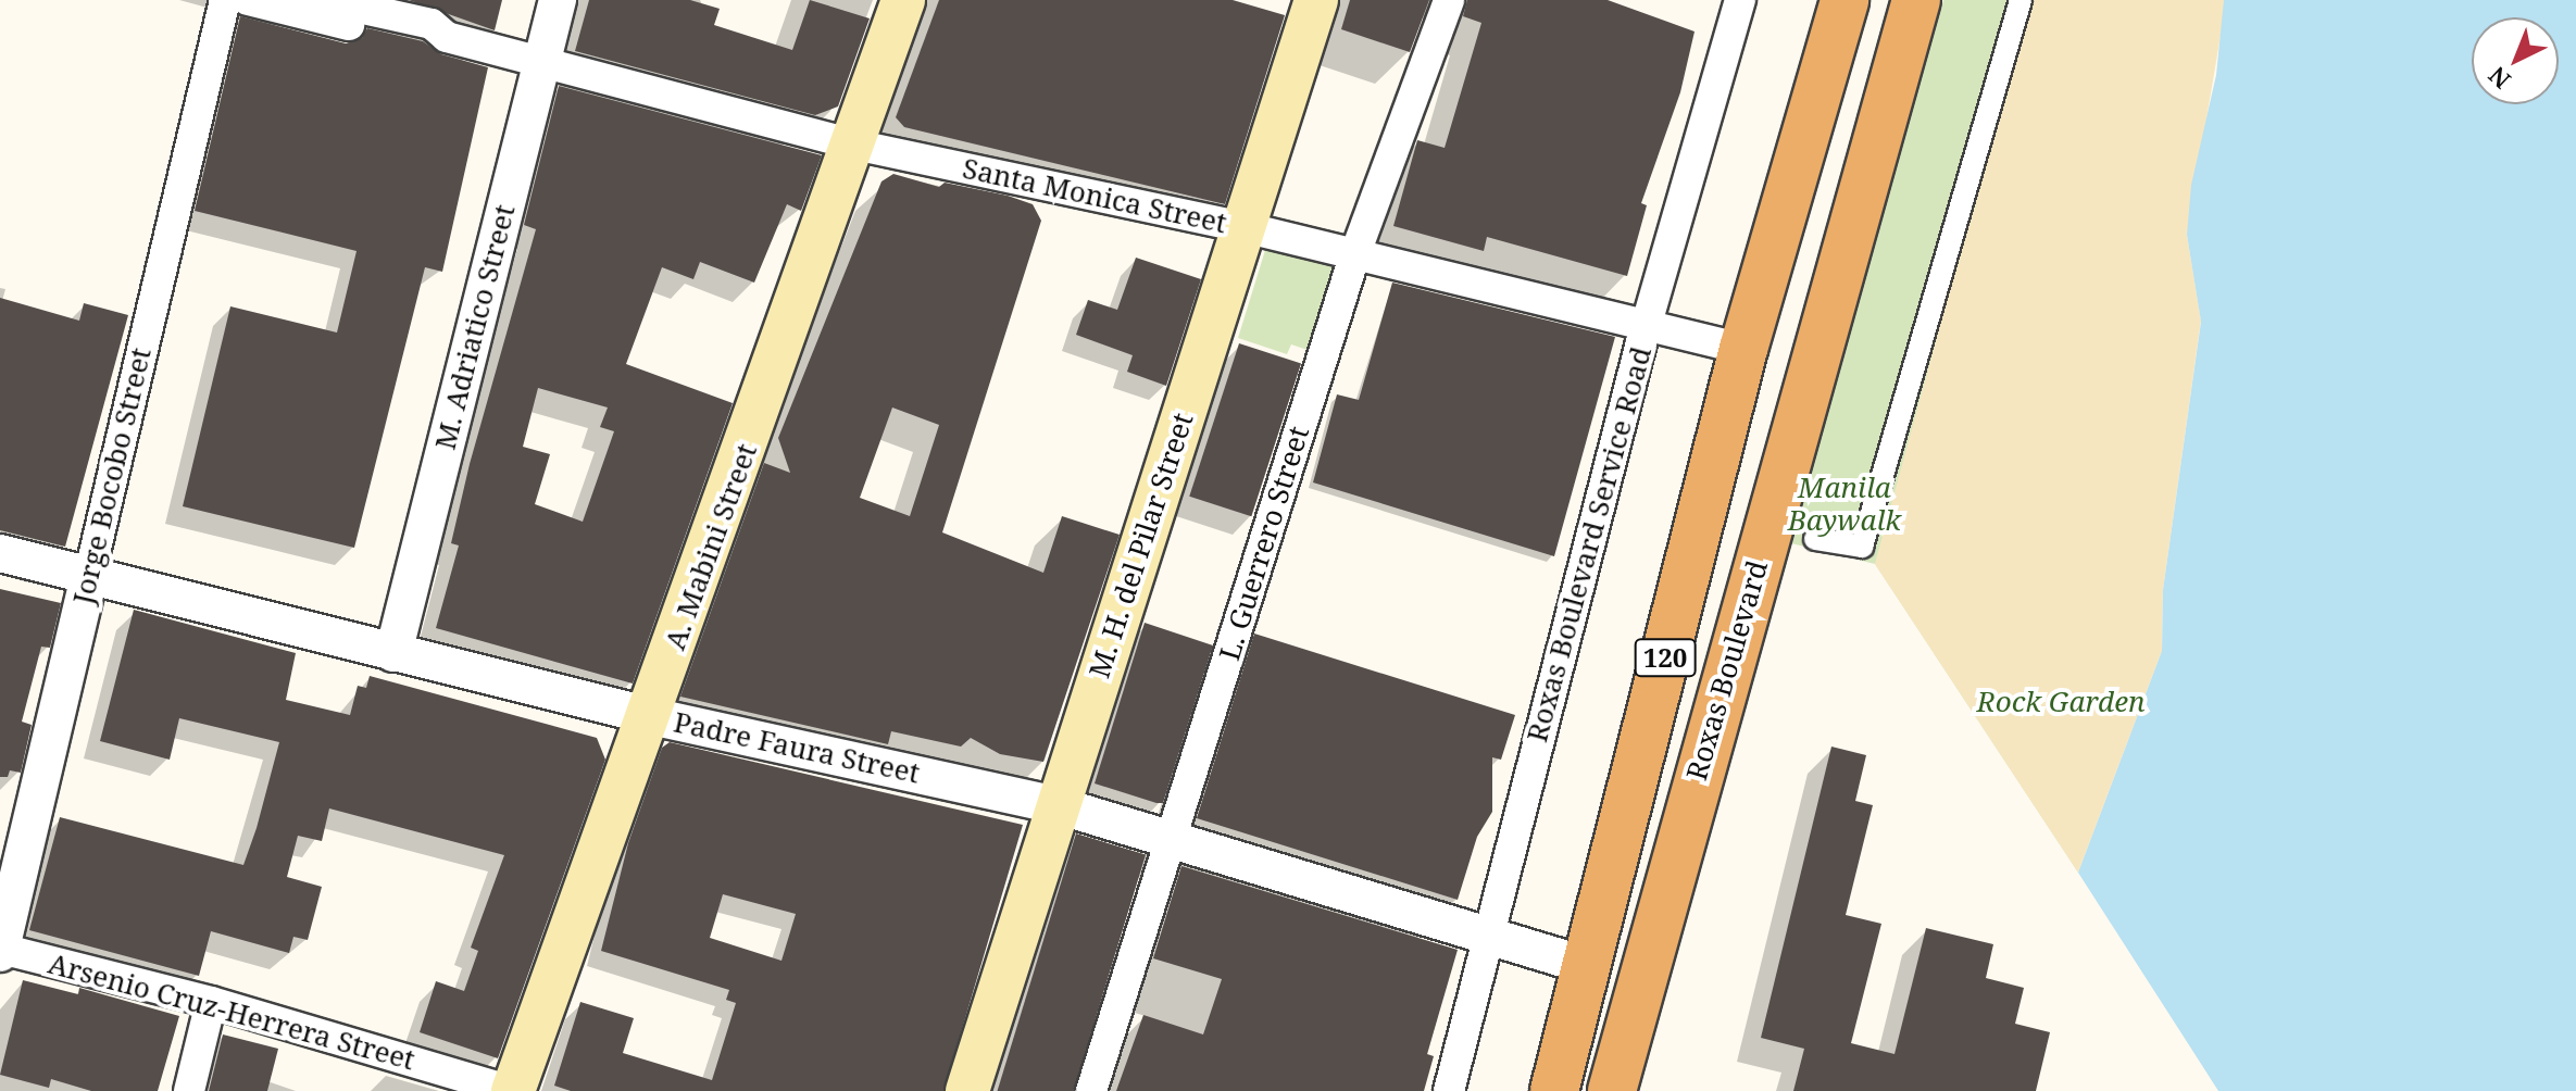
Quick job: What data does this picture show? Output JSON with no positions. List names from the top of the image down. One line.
{"streets":{"highway":["120","Roxas Boulevard"],"main road":["M. H. del Pilar Street","A. Mabini Street"],"street":["Santa Monica Street","M. Adriatico Street","Jorge Bocobo Street","L. Guerrero Street","Roxas Boulevard Service Road","Padre Faura Street","Arsenio Cruz-Herrera Street"]},"crossings":[["Santa Monica Street","M. Adriatico Street"],["Santa Monica Street","L. Guerrero Street"],["Santa Monica Street","Roxas Boulevard Service Road"],["Santa Monica Street","M. H. del Pilar Street"],["Santa Monica Street","A. Mabini Street"],["Santa Monica Street","Roxas Boulevard"],["M. Adriatico Street","Padre Faura Street"],["Jorge Bocobo Street","Padre Faura Street"],["Jorge Bocobo Street","Arsenio Cruz-Herrera Street"],["L. Guerrero Street","Padre Faura Street"],["Roxas Boulevard Service Road","Padre Faura Street"],["M. H. del Pilar Street","Padre Faura Street"],["A. Mabini Street","Padre Faura Street"],["A. Mabini Street","Arsenio Cruz-Herrera Street"],["Roxas Boulevard","Padre Faura Street"]],"parks":["Manila Baywalk","Rock Garden"],"north":"bottom left"}
